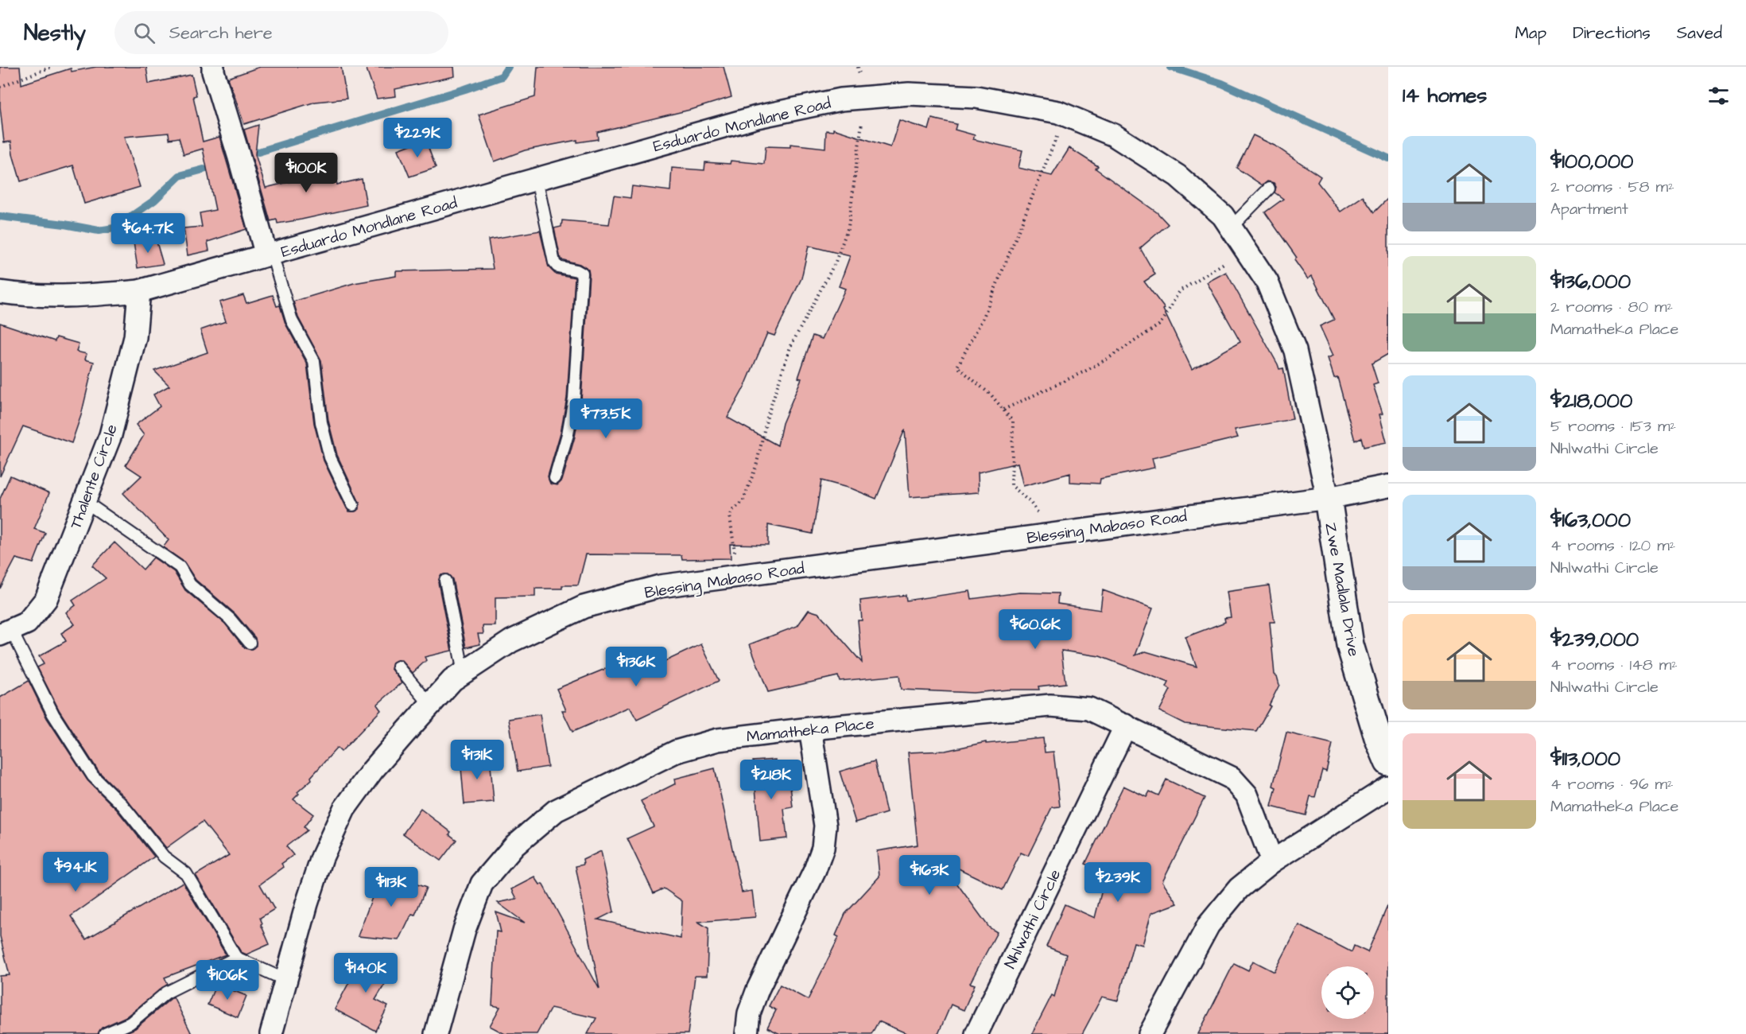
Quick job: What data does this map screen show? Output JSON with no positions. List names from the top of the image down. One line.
{"streets":{"street":["Esduardo Mondlane Road","Thalente Circle","Blessing Mabaso Road","Zwe Madlala Drive","Mamatheka Place","Nhlwathi Circle"]},"crossings":[["Esduardo Mondlane Road","Thalente Circle"],["Esduardo Mondlane Road","Blessing Mabaso Road"],["Esduardo Mondlane Road","Zwe Madlala Drive"],["Blessing Mabaso Road","Zwe Madlala Drive"],["Mamatheka Place","Nhlwathi Circle"]],"page":{"header":"Nestly","search":"Search here","nav":["Map","Directions","Saved"],"heading":"14 homes","price":["$229K","$100K","$64.7K","$73.5K","$60.6K","$136K","$131K","$218K","$94.1K","$163K","$239K","$113K","$140K","$106K"],"list":[{"name":"$100,000","note":"2 rooms · 58 m² · Apartment"},{"name":"$136,000","note":"2 rooms · 80 m² · Mamatheka Place"},{"name":"$218,000","note":"5 rooms · 153 m² · Nhlwathi Circle"},{"name":"$163,000","note":"4 rooms · 120 m² · Nhlwathi Circle"},{"name":"$239,000","note":"4 rooms · 148 m² · Nhlwathi Circle"},{"name":"$113,000","note":"4 rooms · 96 m² · Mamatheka Place"}]}}
